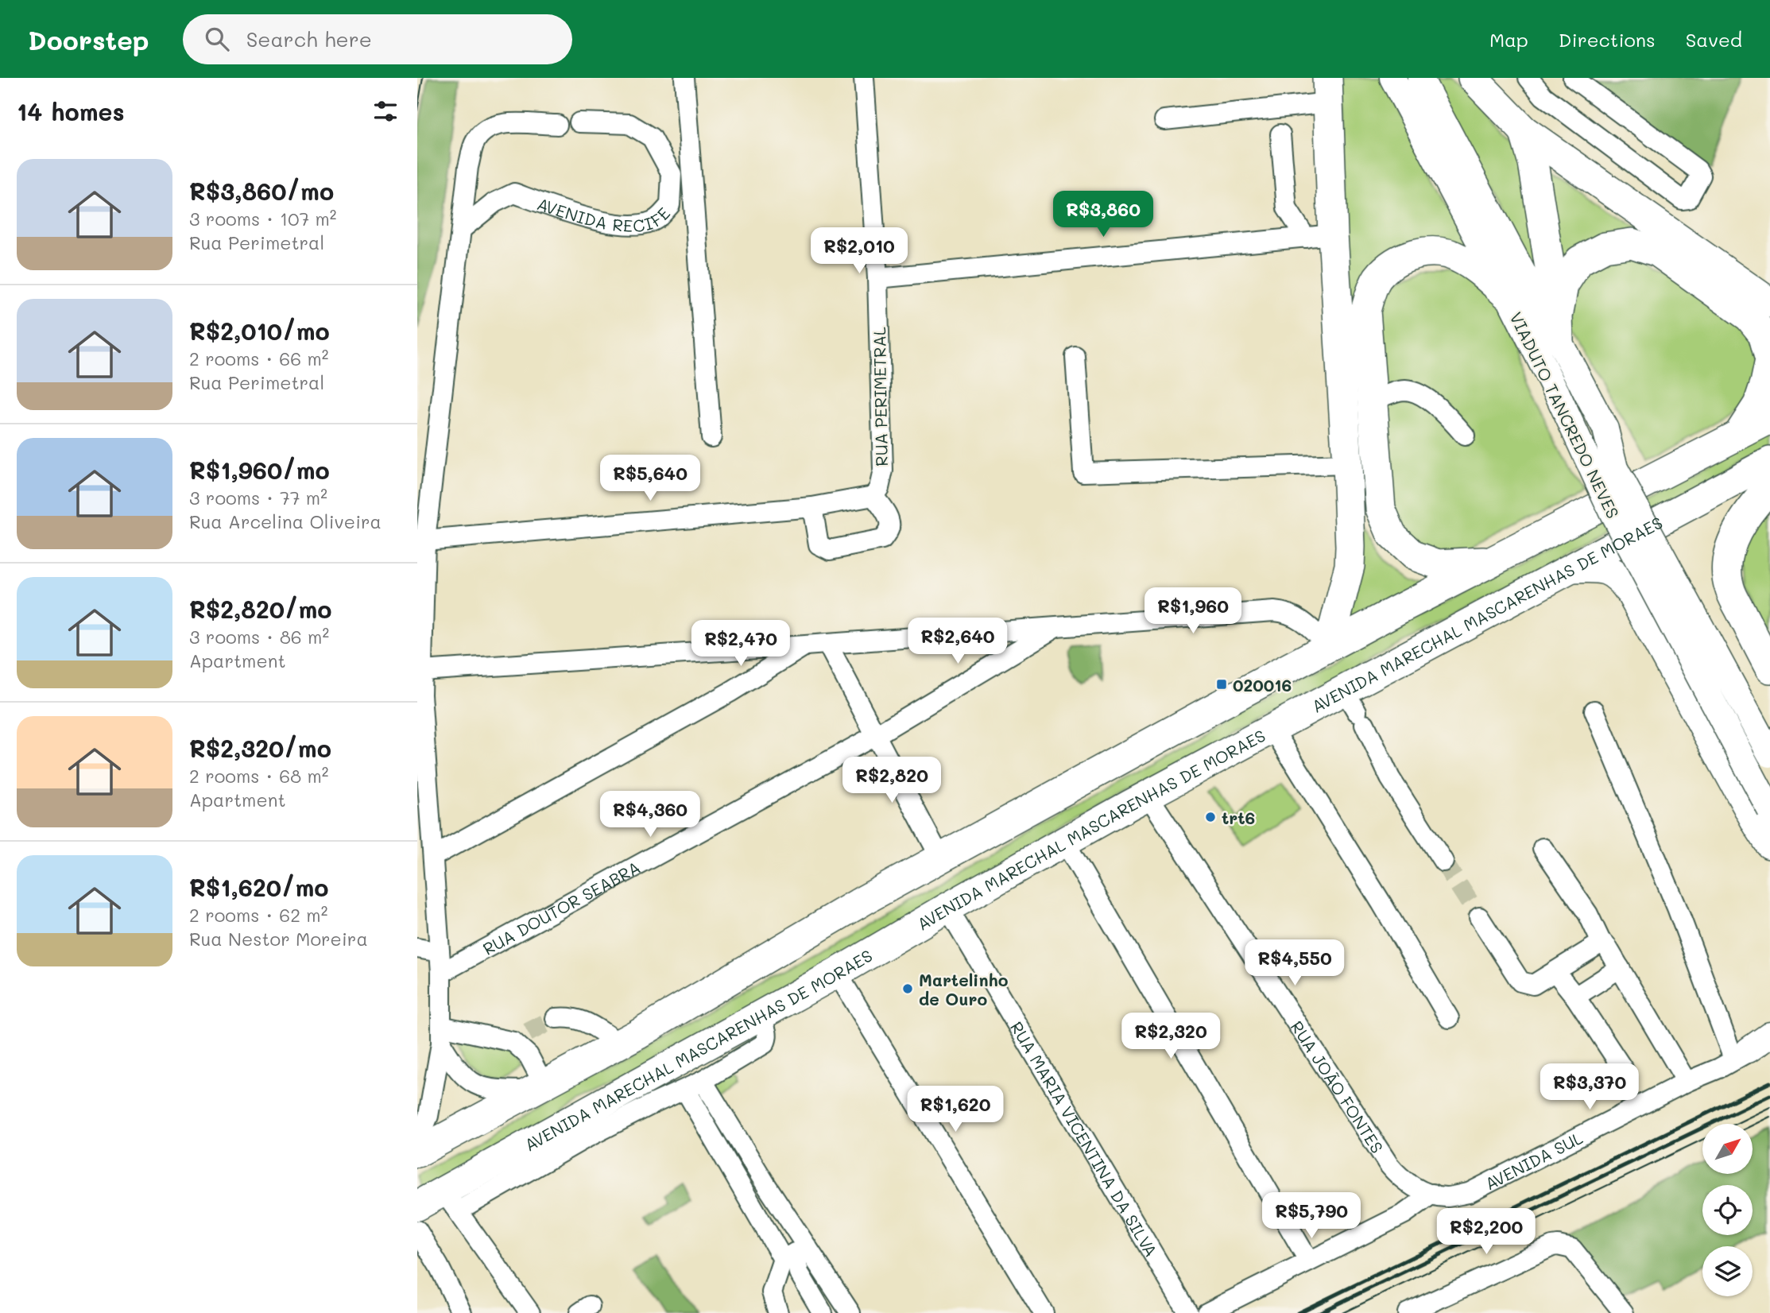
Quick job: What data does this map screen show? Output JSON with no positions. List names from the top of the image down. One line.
{"streets":{"highway":["AVENIDA MARECHAL MASCARENHAS DE MORAES"],"main road":["VIADUTO TANCREDO NEVES"],"street":["AVENIDA RECIFE","RUA PERIMETRAL","RUA DOUTOR SEABRA","RUA JOÃO FONTES","RUA MARIA VICENTINA DA SILVA","AVENIDA SUL"]},"crossings":[["AVENIDA MARECHAL MASCARENHAS DE MORAES","RUA JOÃO FONTES"],["AVENIDA MARECHAL MASCARENHAS DE MORAES","RUA MARIA VICENTINA DA SILVA"],["RUA JOÃO FONTES","AVENIDA SUL"]],"places":{"transit":["020016"],"other":["trt6","Martelinho de Ouro"]},"north":"top right","page":{"header":"Doorstep","search":"Search here","nav":["Map","Directions","Saved"],"heading":"14 homes","list":[{"name":"R$3,860/mo","note":"3 rooms · 107 m² · Rua Perimetral"},{"name":"R$2,010/mo","note":"2 rooms · 66 m² · Rua Perimetral"},{"name":"R$1,960/mo","note":"3 rooms · 77 m² · Rua Arcelina Oliveira"},{"name":"R$2,820/mo","note":"3 rooms · 86 m² · Apartment"},{"name":"R$2,320/mo","note":"2 rooms · 68 m² · Apartment"},{"name":"R$1,620/mo","note":"2 rooms · 62 m² · Rua Nestor Moreira"}],"price":["R$3,860","R$2,010","R$5,640","R$1,960","R$2,640","R$2,470","R$2,820","R$4,360","R$4,550","R$2,320","R$3,370","R$1,620","R$5,790","R$2,200"]}}
